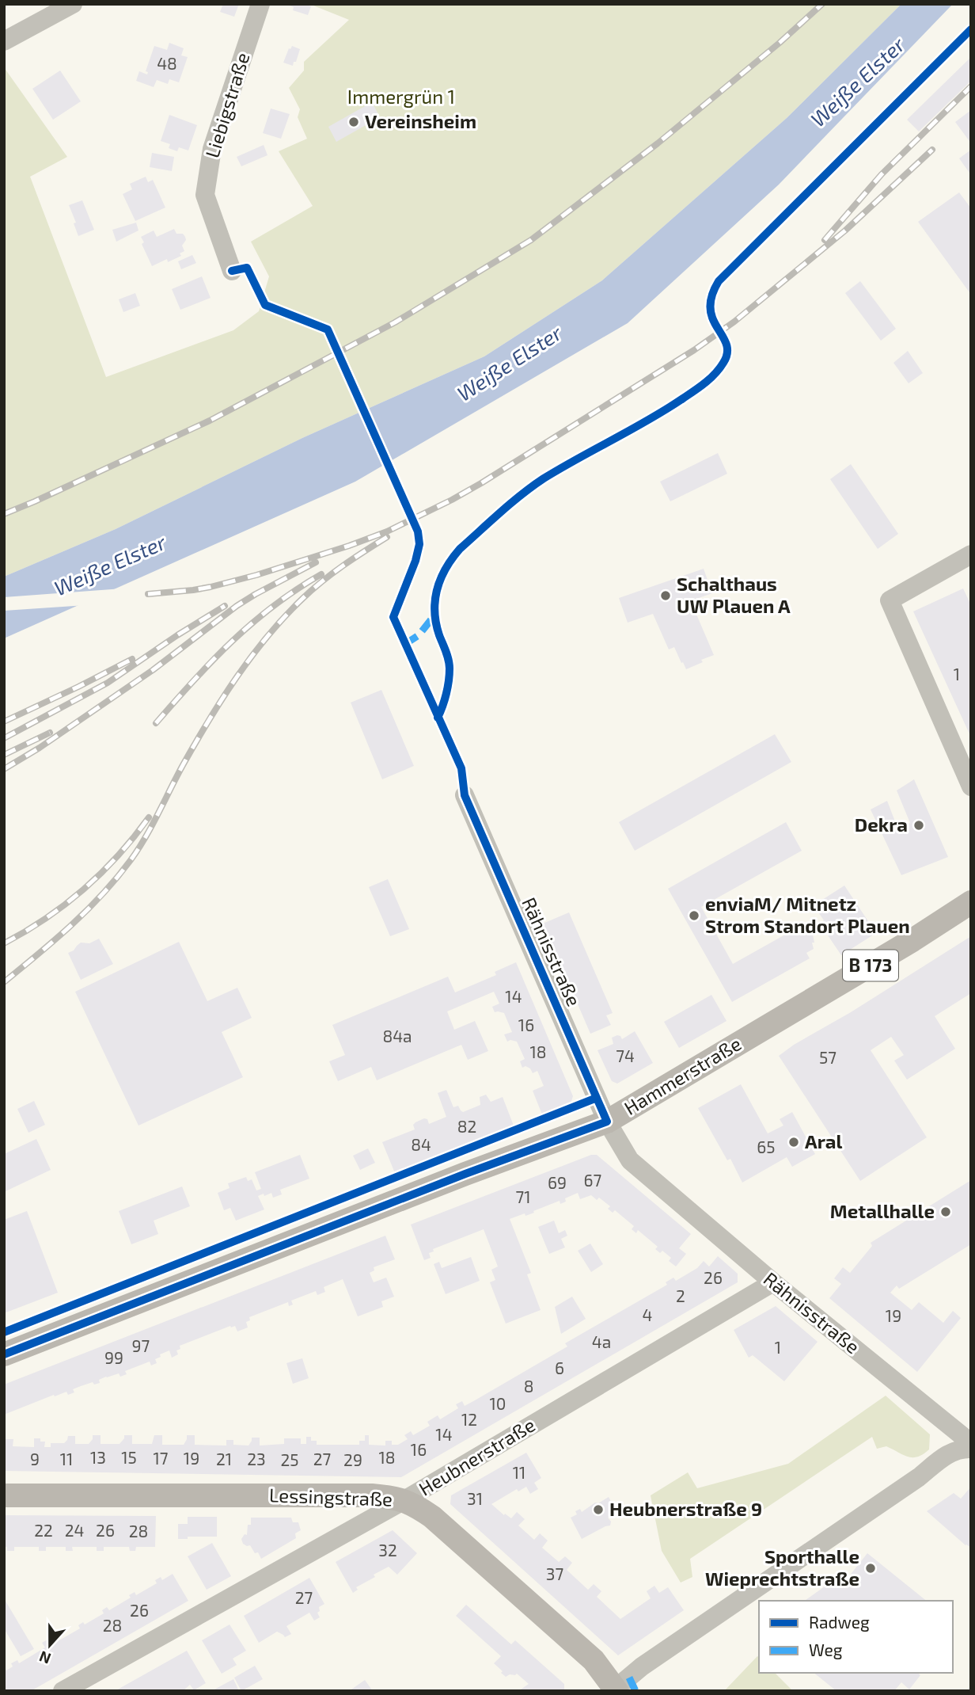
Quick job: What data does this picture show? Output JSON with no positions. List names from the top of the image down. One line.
{"streets":{"main road":["B 173","Hammerstraße","Lessingstraße"],"street":["Liebigstraße","Rähnisstraße","Heubnerstraße"]},"crossings":[["Rähnisstraße","Hammerstraße"],["Rähnisstraße","Heubnerstraße"],["Heubnerstraße","Lessingstraße"]],"water":["Weiße Elster"],"parks":["Immergrün 1"],"places":["Vereinsheim","Schalthaus UW Plauen A","Dekra","enviaM/ Mitnetz Strom Standort Plauen","Aral","Metallhalle","Heubnerstraße 9","Sporthalle Wieprechtstraße"],"house_numbers":["48","1","14","16","84a","18","74","57","82","84","65","67","69","71","26","2","4","19","4a","97","1","99","6","8","10","12","14","16","13","15","18","17","19","9","11","21","23","27","25","29","11","31","22","24","26","28","32","37","27","26","28"],"legend":["Radweg","Weg"],"north":"bottom"}
